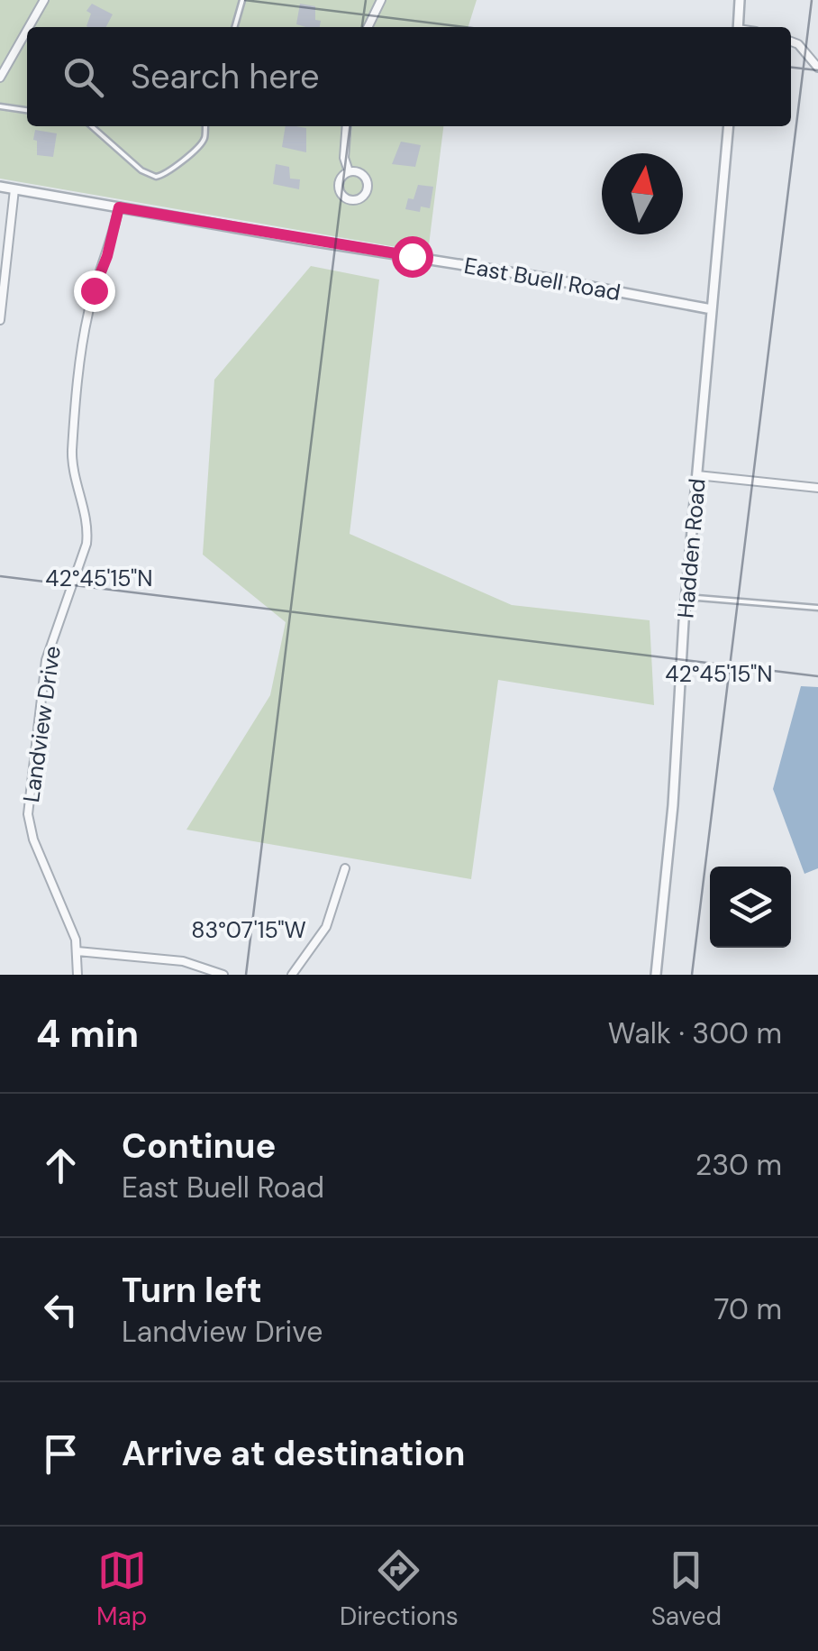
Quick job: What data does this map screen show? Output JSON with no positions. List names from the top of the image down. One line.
{"streets":{"street":["East Buell Road","Hadden Road","Landview Drive"]},"crossings":[["East Buell Road","Hadden Road"],["East Buell Road","Landview Drive"]],"north":"top","page":{"search":"Search here","heading":["4 min","Walk · 300 m"],"list":[["Continue","East Buell Road","230 m"],["Turn left","Landview Drive","70 m"],"Arrive at destination"],"nav":["Map","Directions","Saved"]},"coordinates":["42°45'15\"N","83°07'15\"W"]}
